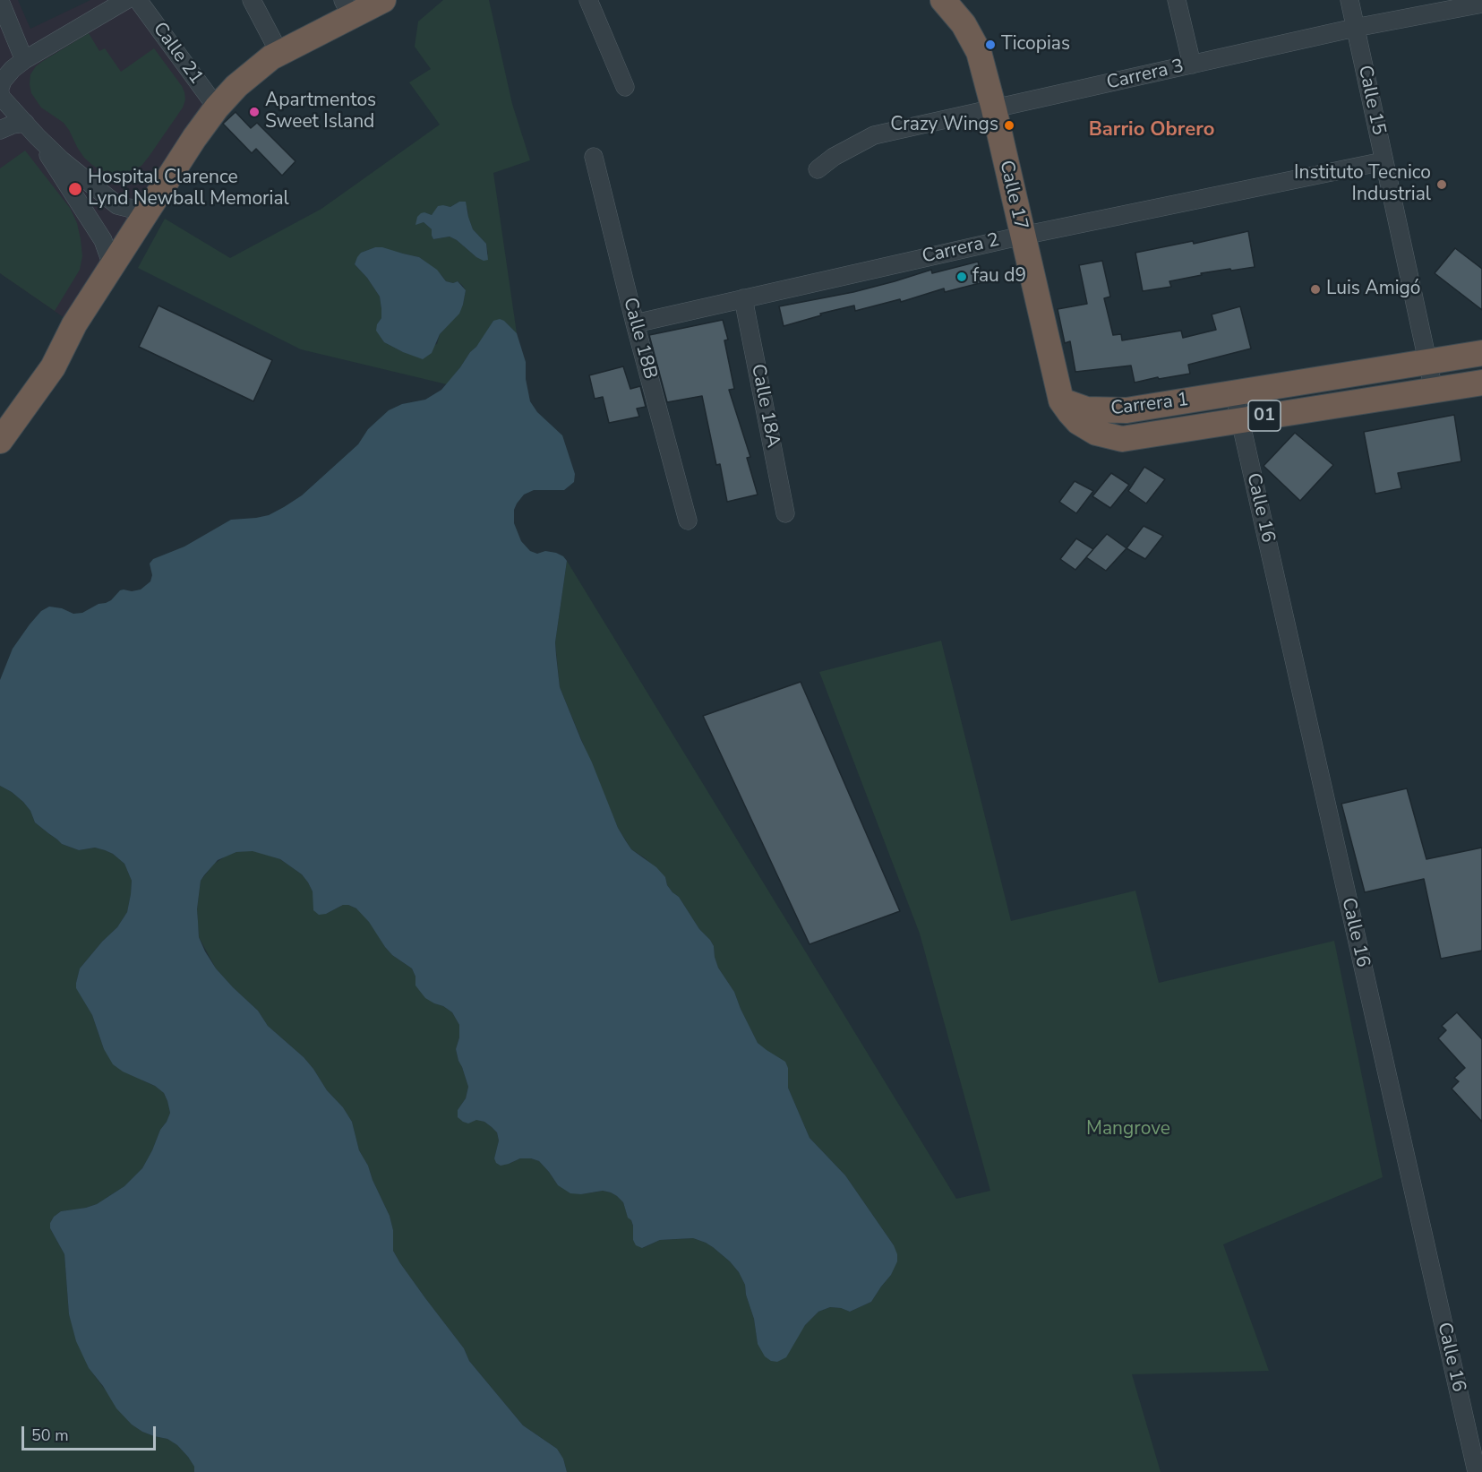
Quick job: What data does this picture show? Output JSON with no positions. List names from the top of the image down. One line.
{"streets":{"highway":["Calle 17","Carrera 1","01"],"street":["Calle 21","Carrera 3","Calle 15","Carrera 2","Calle 18B","Calle 18A","Calle 16"]},"crossings":[["Carrera 3","Calle 15"],["Carrera 3","Calle 17"],["Calle 15","Carrera 2"],["Calle 15","Carrera 1"],["Calle 17","Carrera 2"],["Calle 17","Carrera 1"],["Carrera 2","Calle 18B"],["Carrera 2","Calle 18A"],["Carrera 1","Calle 16"]],"districts":["Barrio Obrero"],"parks":["Mangrove"],"places":["Ticopias","Apartmentos Sweet Island","Crazy Wings","Instituto Tecnico Industrial","Hospital Clarence Lynd Newball Memorial","fau d9","Luis Amigó"],"scale_bar":"50 m"}
